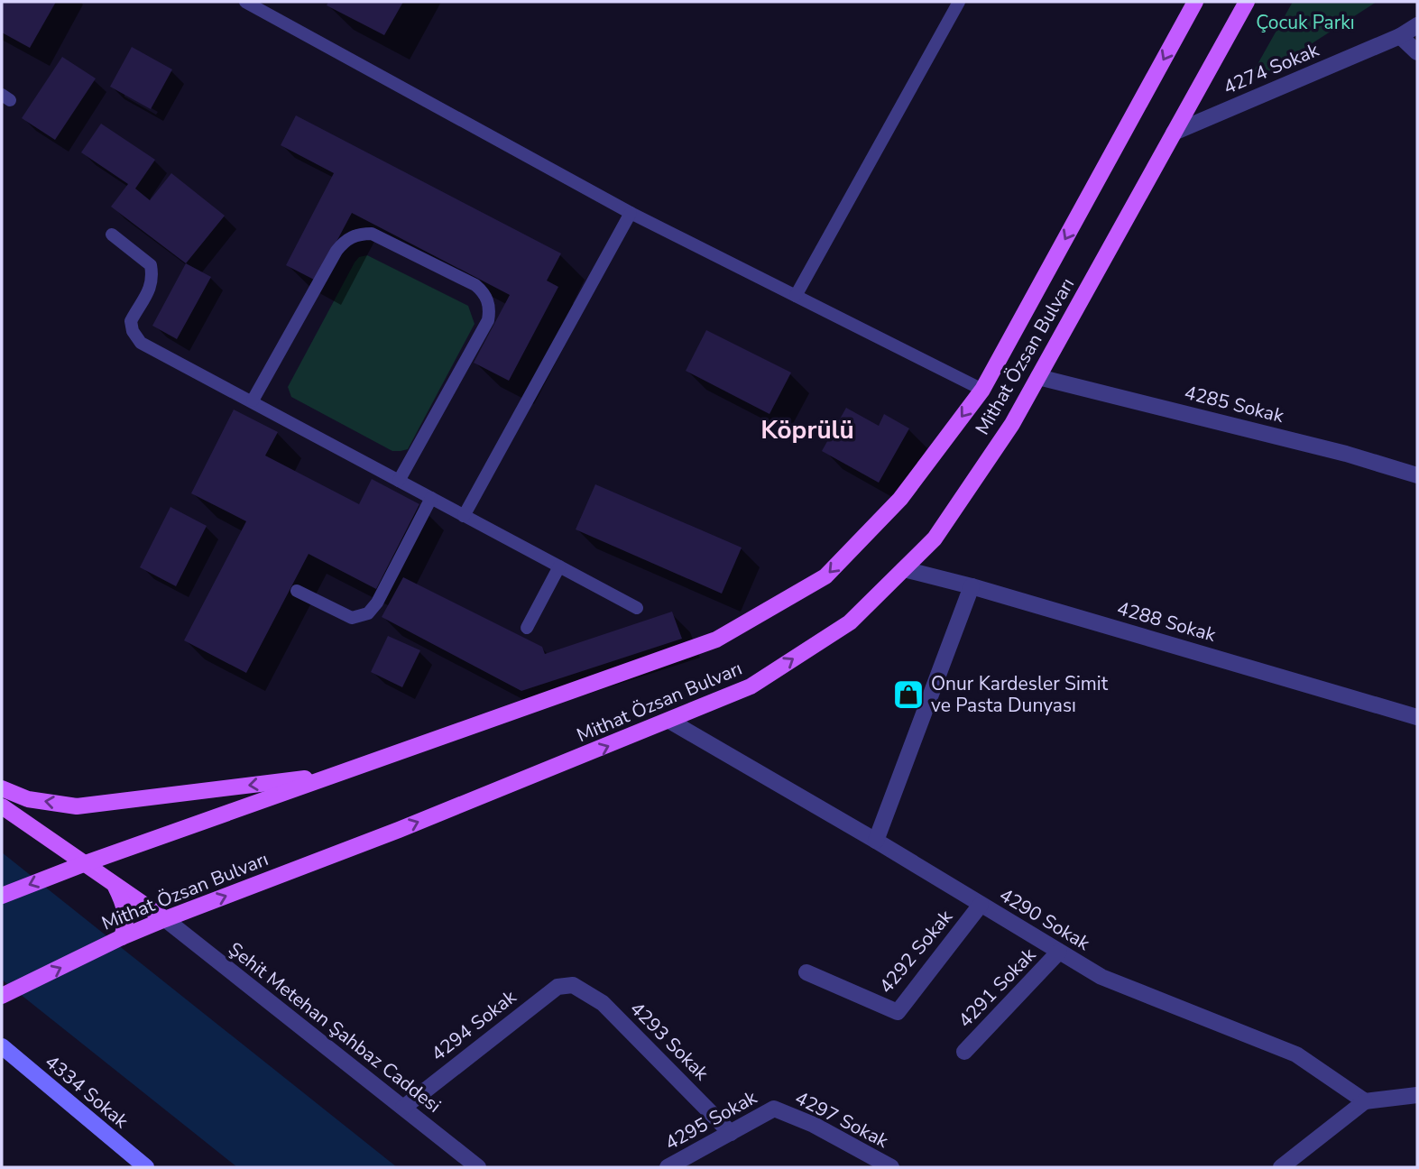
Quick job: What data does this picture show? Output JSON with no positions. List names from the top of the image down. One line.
{"streets":{"main road":["Mithat Özsan Bulvarı","4334 Sokak"],"street":["4274 Sokak","4285 Sokak","4288 Sokak","4290 Sokak","4292 Sokak","4291 Sokak","4294 Sokak","Şehit Metehan Şahbaz Caddesi","4293 Sokak","4297 Sokak","4295 Sokak"]},"crossings":[["4274 Sokak","Mithat Özsan Bulvarı"],["Mithat Özsan Bulvarı","4285 Sokak"],["Mithat Özsan Bulvarı","4288 Sokak"],["Mithat Özsan Bulvarı","4290 Sokak"],["Mithat Özsan Bulvarı","Şehit Metehan Şahbaz Caddesi"],["4290 Sokak","4292 Sokak"],["4290 Sokak","4291 Sokak"],["4294 Sokak","Şehit Metehan Şahbaz Caddesi"],["4294 Sokak","4293 Sokak"],["4293 Sokak","4295 Sokak"],["4297 Sokak","4295 Sokak"]],"districts":["Köprülü"],"parks":["Çocuk Parkı"],"places":{"shop":["Onur Kardesler Simit ve Pasta Dunyası"]}}
